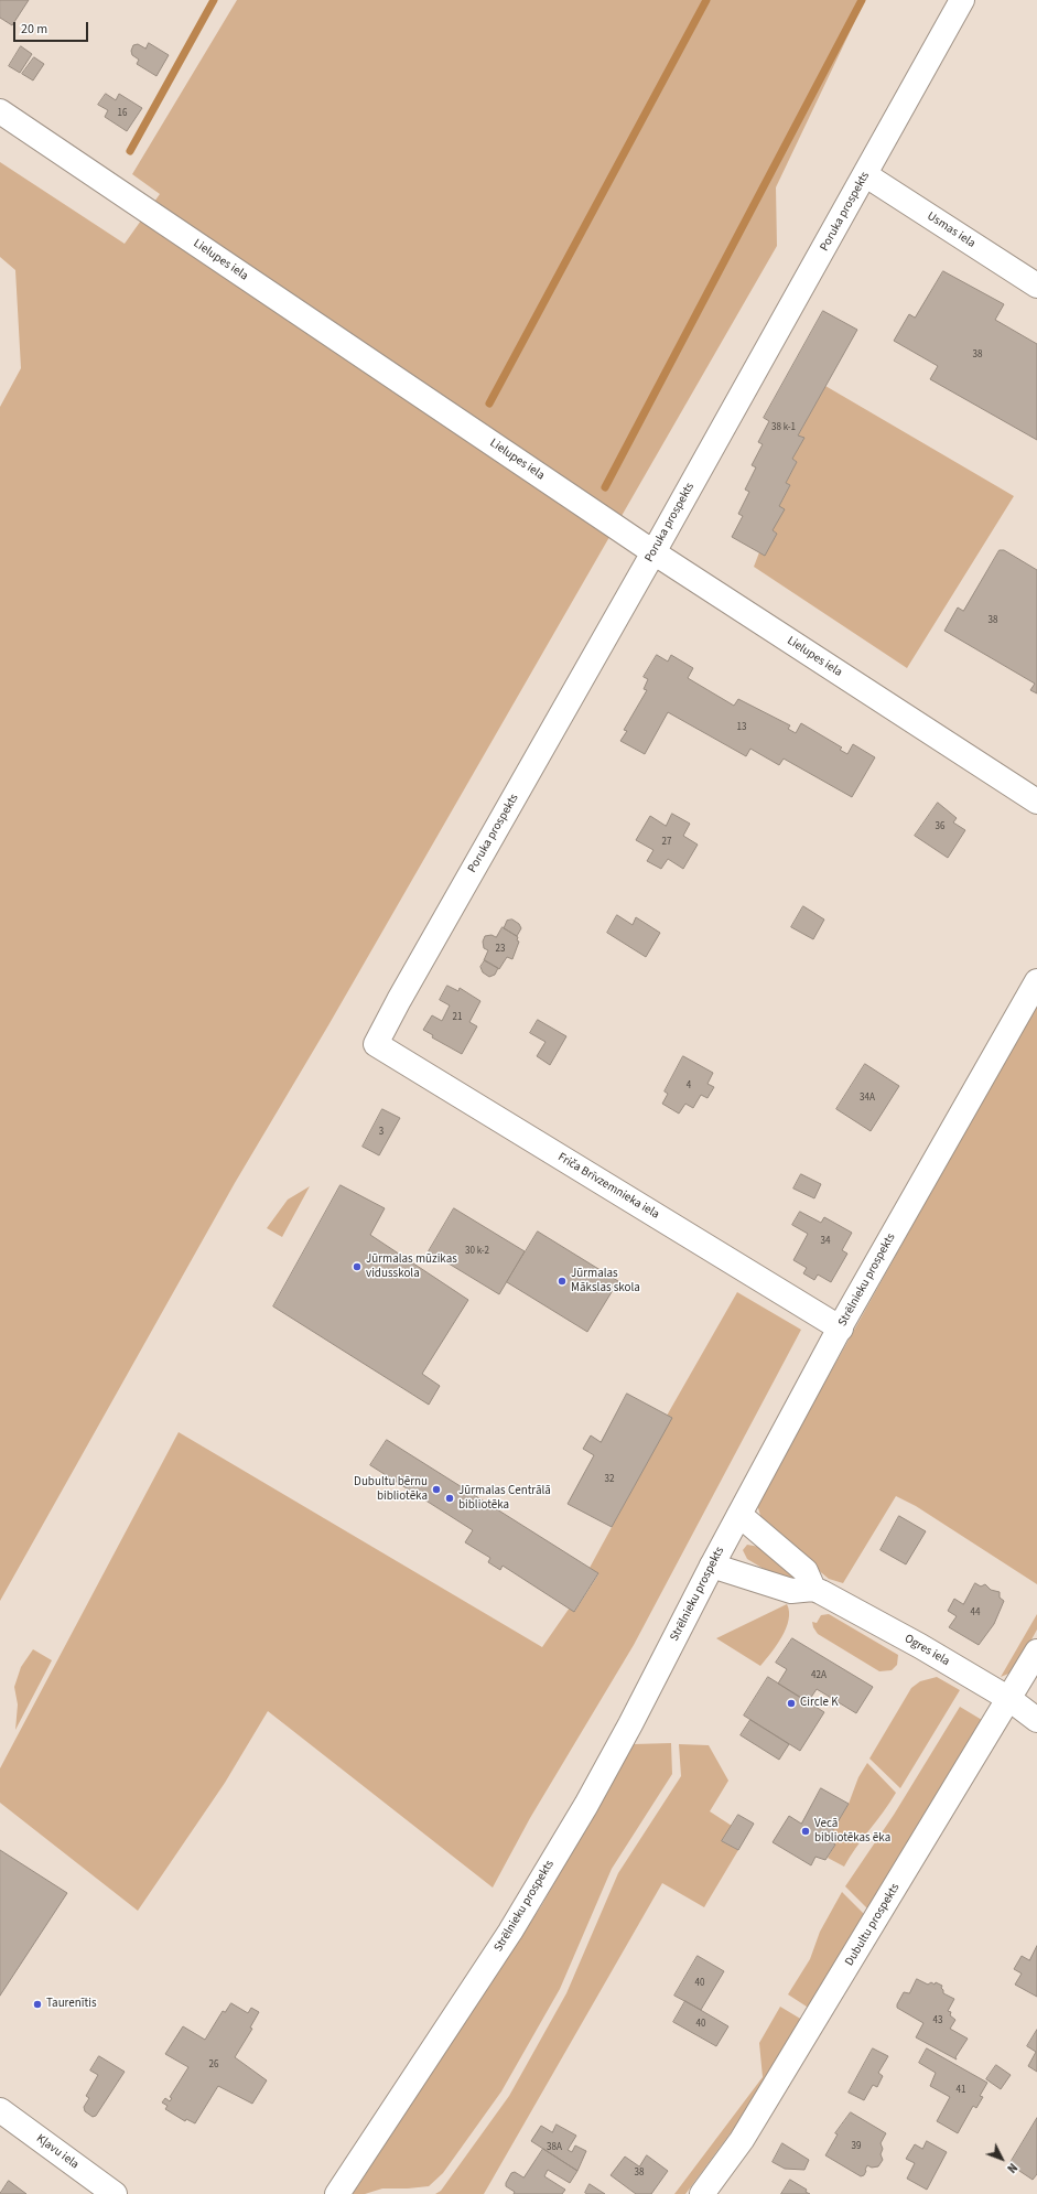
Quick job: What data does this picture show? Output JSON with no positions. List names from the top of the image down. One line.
{"streets":{"street":["Poruka prospekts","Usmas iela","Lielupes iela","Friča Brīvzemnieka iela","Strēlnieku prospekts","Ogres iela","Dubultu prospekts","Kļavu iela"]},"crossings":[["Poruka prospekts","Usmas iela"],["Poruka prospekts","Lielupes iela"],["Poruka prospekts","Friča Brīvzemnieka iela"],["Friča Brīvzemnieka iela","Strēlnieku prospekts"],["Ogres iela","Dubultu prospekts"]],"places":["Jūrmalas mūzikas vidusskola","Jūrmalas Mākslas skola","Dubultu bērnu bibliotēka","Jūrmalas Centrālā bibliotēka","Circle K","Vecā bibliotēkas ēka","Taurenītis"],"house_numbers":["16","38","38 k-1","38","13","36","27","23","21","4","34A","3","34","30 k-2","32","44","42A","40","43","40","26","41","39","38A","38"],"scale_bar":"20 m","north":"bottom right"}
